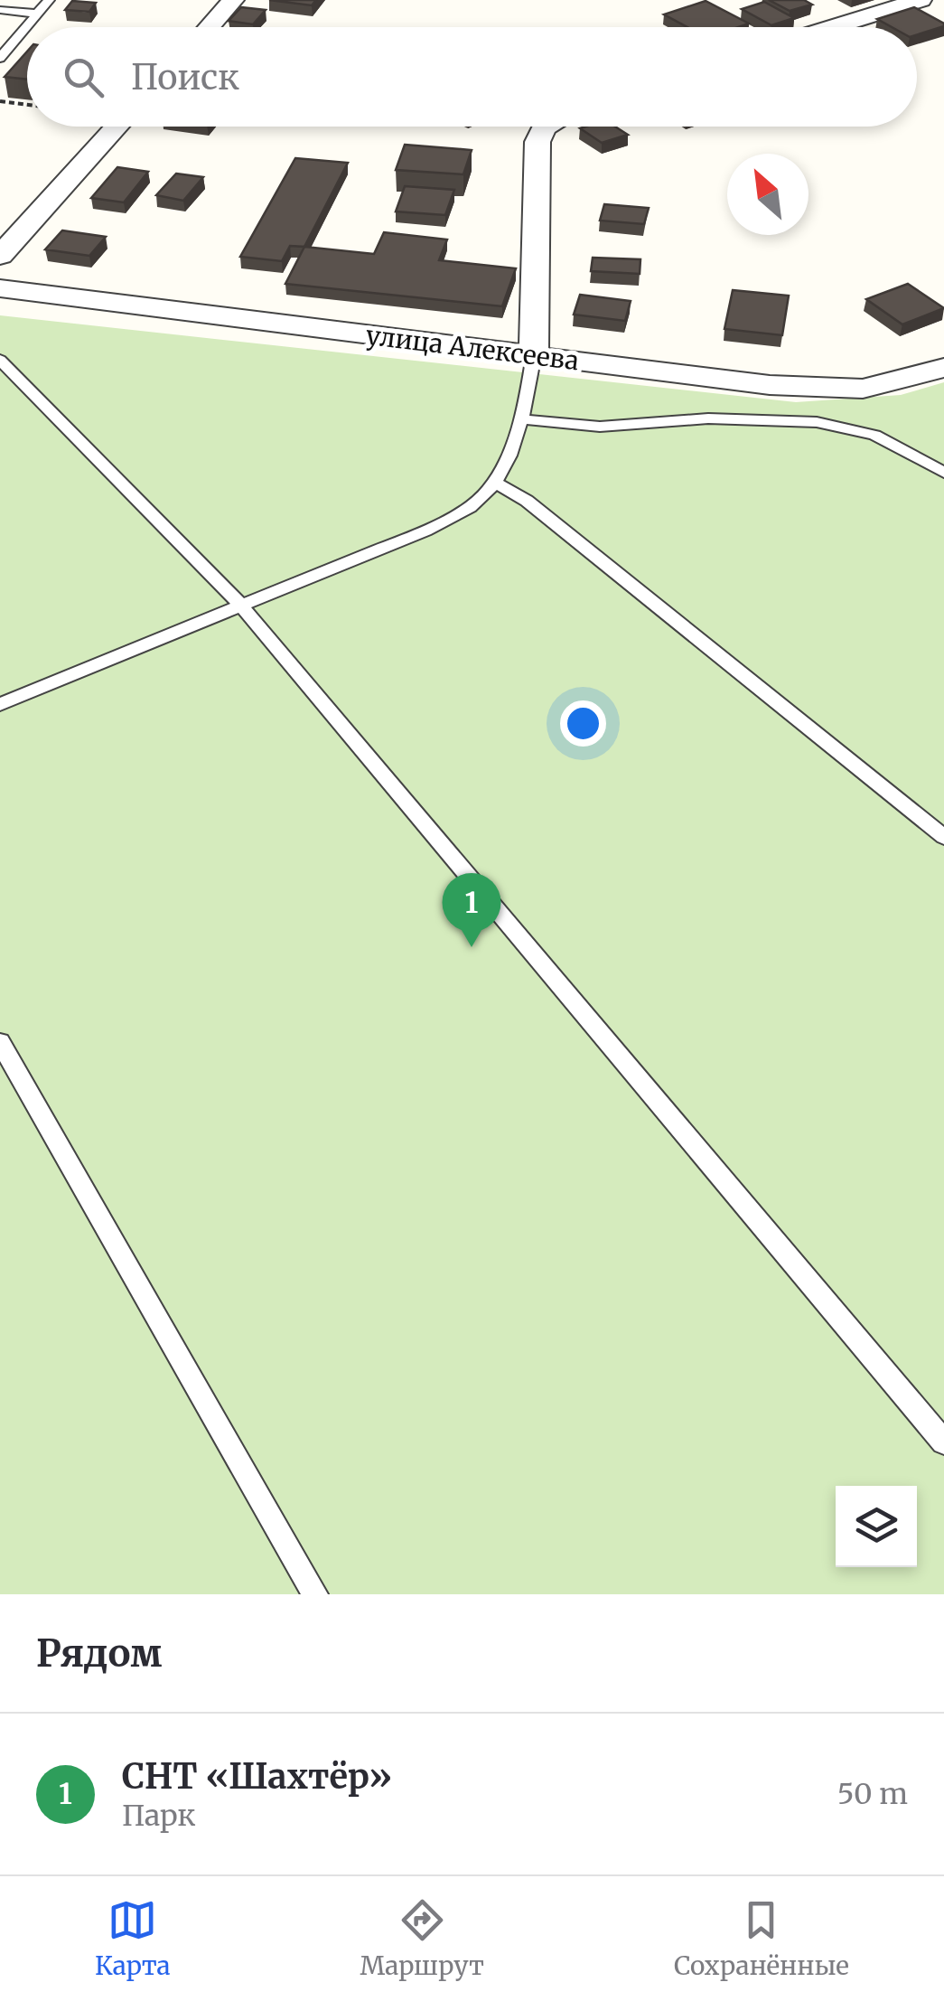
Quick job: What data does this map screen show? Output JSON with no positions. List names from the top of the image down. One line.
{"streets":{"street":["улица Алексеева"]},"north":"top left","page":{"search":"Поиск","pins":"1","heading":"Рядом","list":[{"mark":"1","name":"СНТ «Шахтёр»","note":"Парк","value":"50 m"}],"nav":["Карта","Маршрут","Сохранённые"]}}
